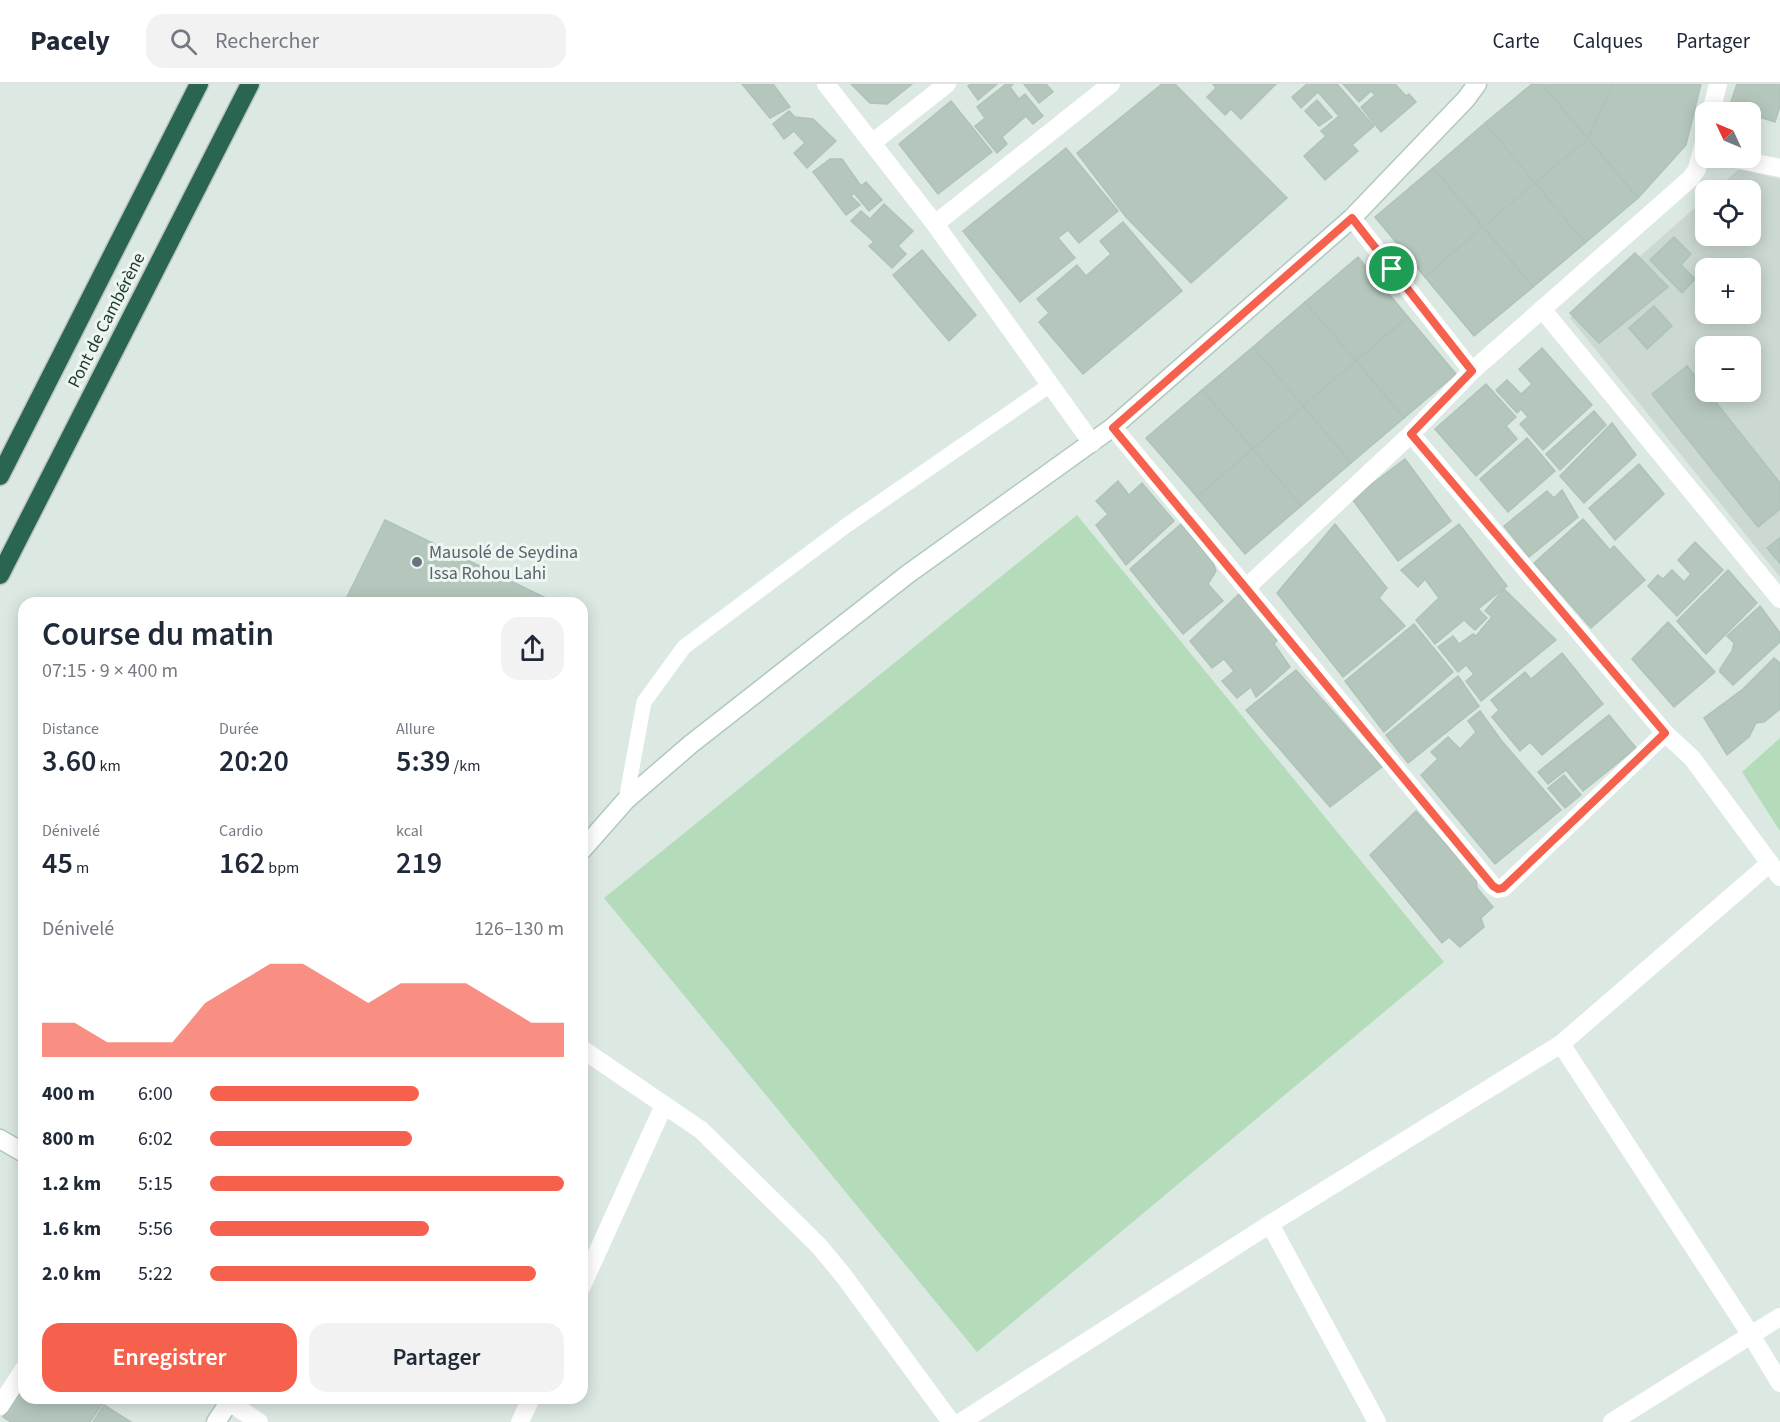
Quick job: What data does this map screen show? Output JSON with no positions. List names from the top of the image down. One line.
{"streets":{"highway":["Pont de Cambérène"]},"places":["Mausolé de Seydina Issa Rohou Lahi"],"north":"top left","page":{"header":"Pacely","search":"Rechercher","nav":["Carte","Calques","Partager"],"map_buttons":["+","−"],"heading":["Course du matin","07:15 · 9 × 400 m"],"stats":[["Distance","3.60 km"],["Durée","20:20"],["Allure","5:39 /km"],["Dénivelé","45 m"],["Cardio","162 bpm"],["kcal","219"]],"chart":["Dénivelé","126–130 m"],"list":[{"name":"400 m","note":"6:00"},{"name":"800 m","note":"6:02"},{"name":"1.2 km","note":"5:15"},{"name":"1.6 km","note":"5:56"},{"name":"2.0 km","note":"5:22"}],"buttons":["Enregistrer","Partager"]}}
